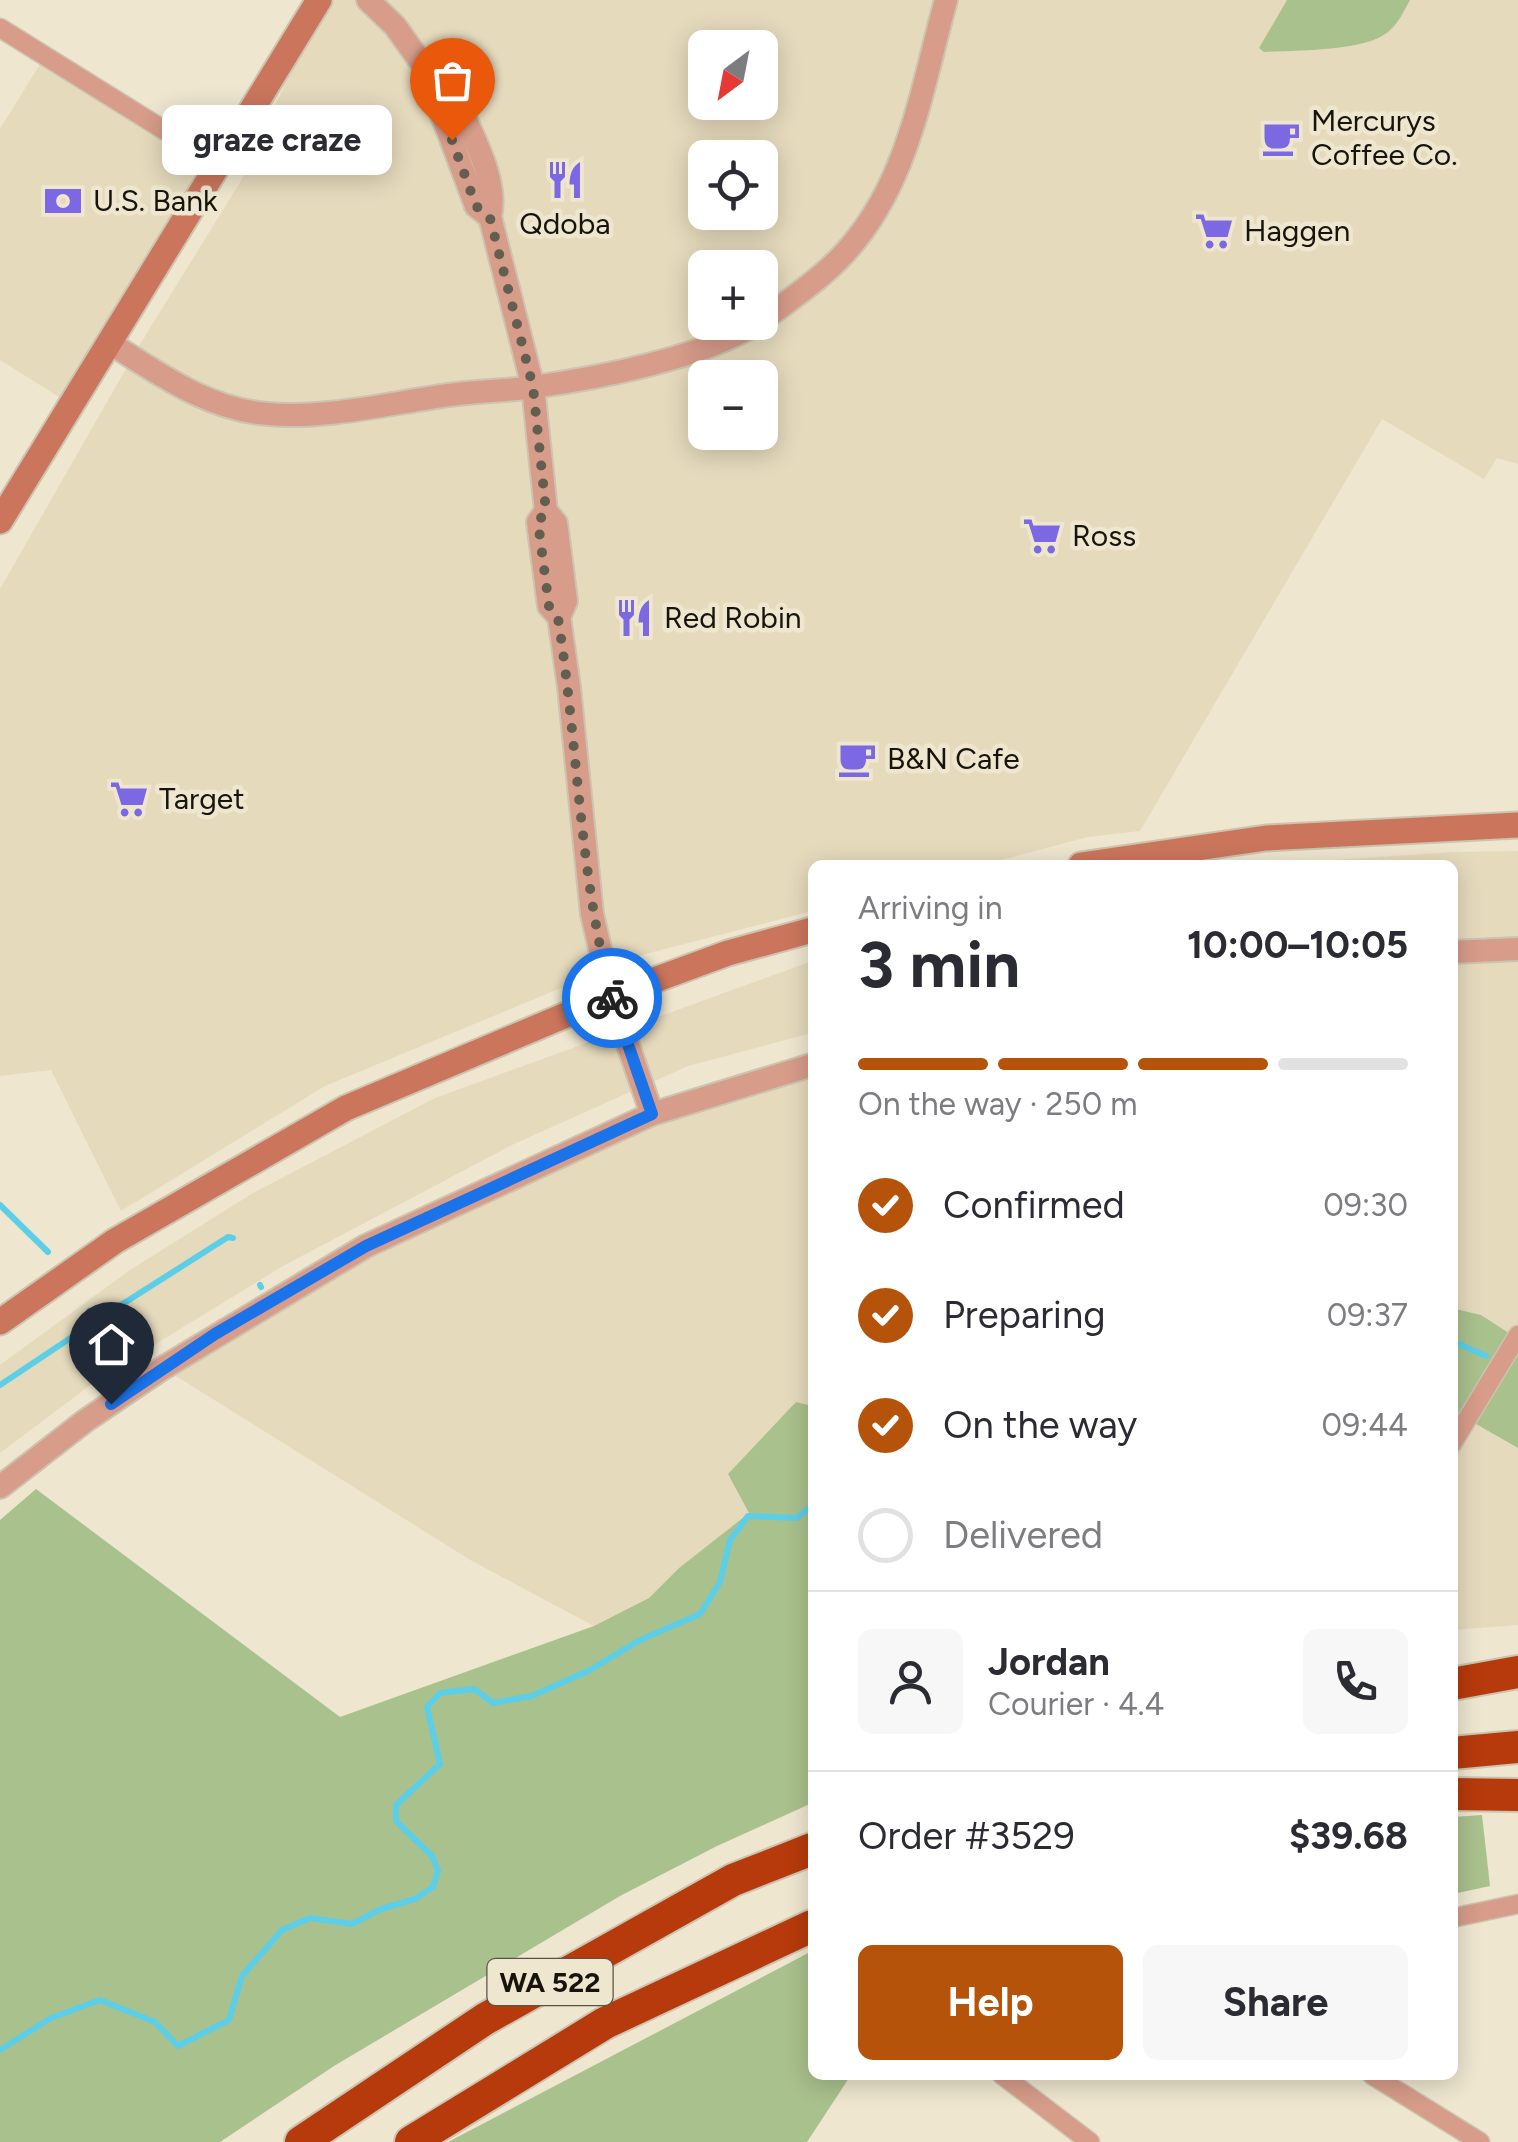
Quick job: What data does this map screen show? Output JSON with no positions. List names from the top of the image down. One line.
{"streets":{"highway":["WA 522"]},"places":{"cafe":["Mercurys Coffee Co.","B&N Cafe"],"other":["graze craze"],"restaurant":["Qdoba","Red Robin"],"bank":["U.S. Bank"],"supermarket":["Haggen","Ross","Target"]},"north":"bottom left","page":{"map_buttons":["+","−"],"bubble":"graze craze","heading":["3 min","Arriving in","10:00–10:05"],"panel":["Jordan","Courier · 4.4","Order #3529","$39.68"],"bar":"On the way · 250 m","list":[["Confirmed","09:30"],["Preparing","09:37"],["On the way","09:44"],"Delivered"],"buttons":["Help","Share"]}}
